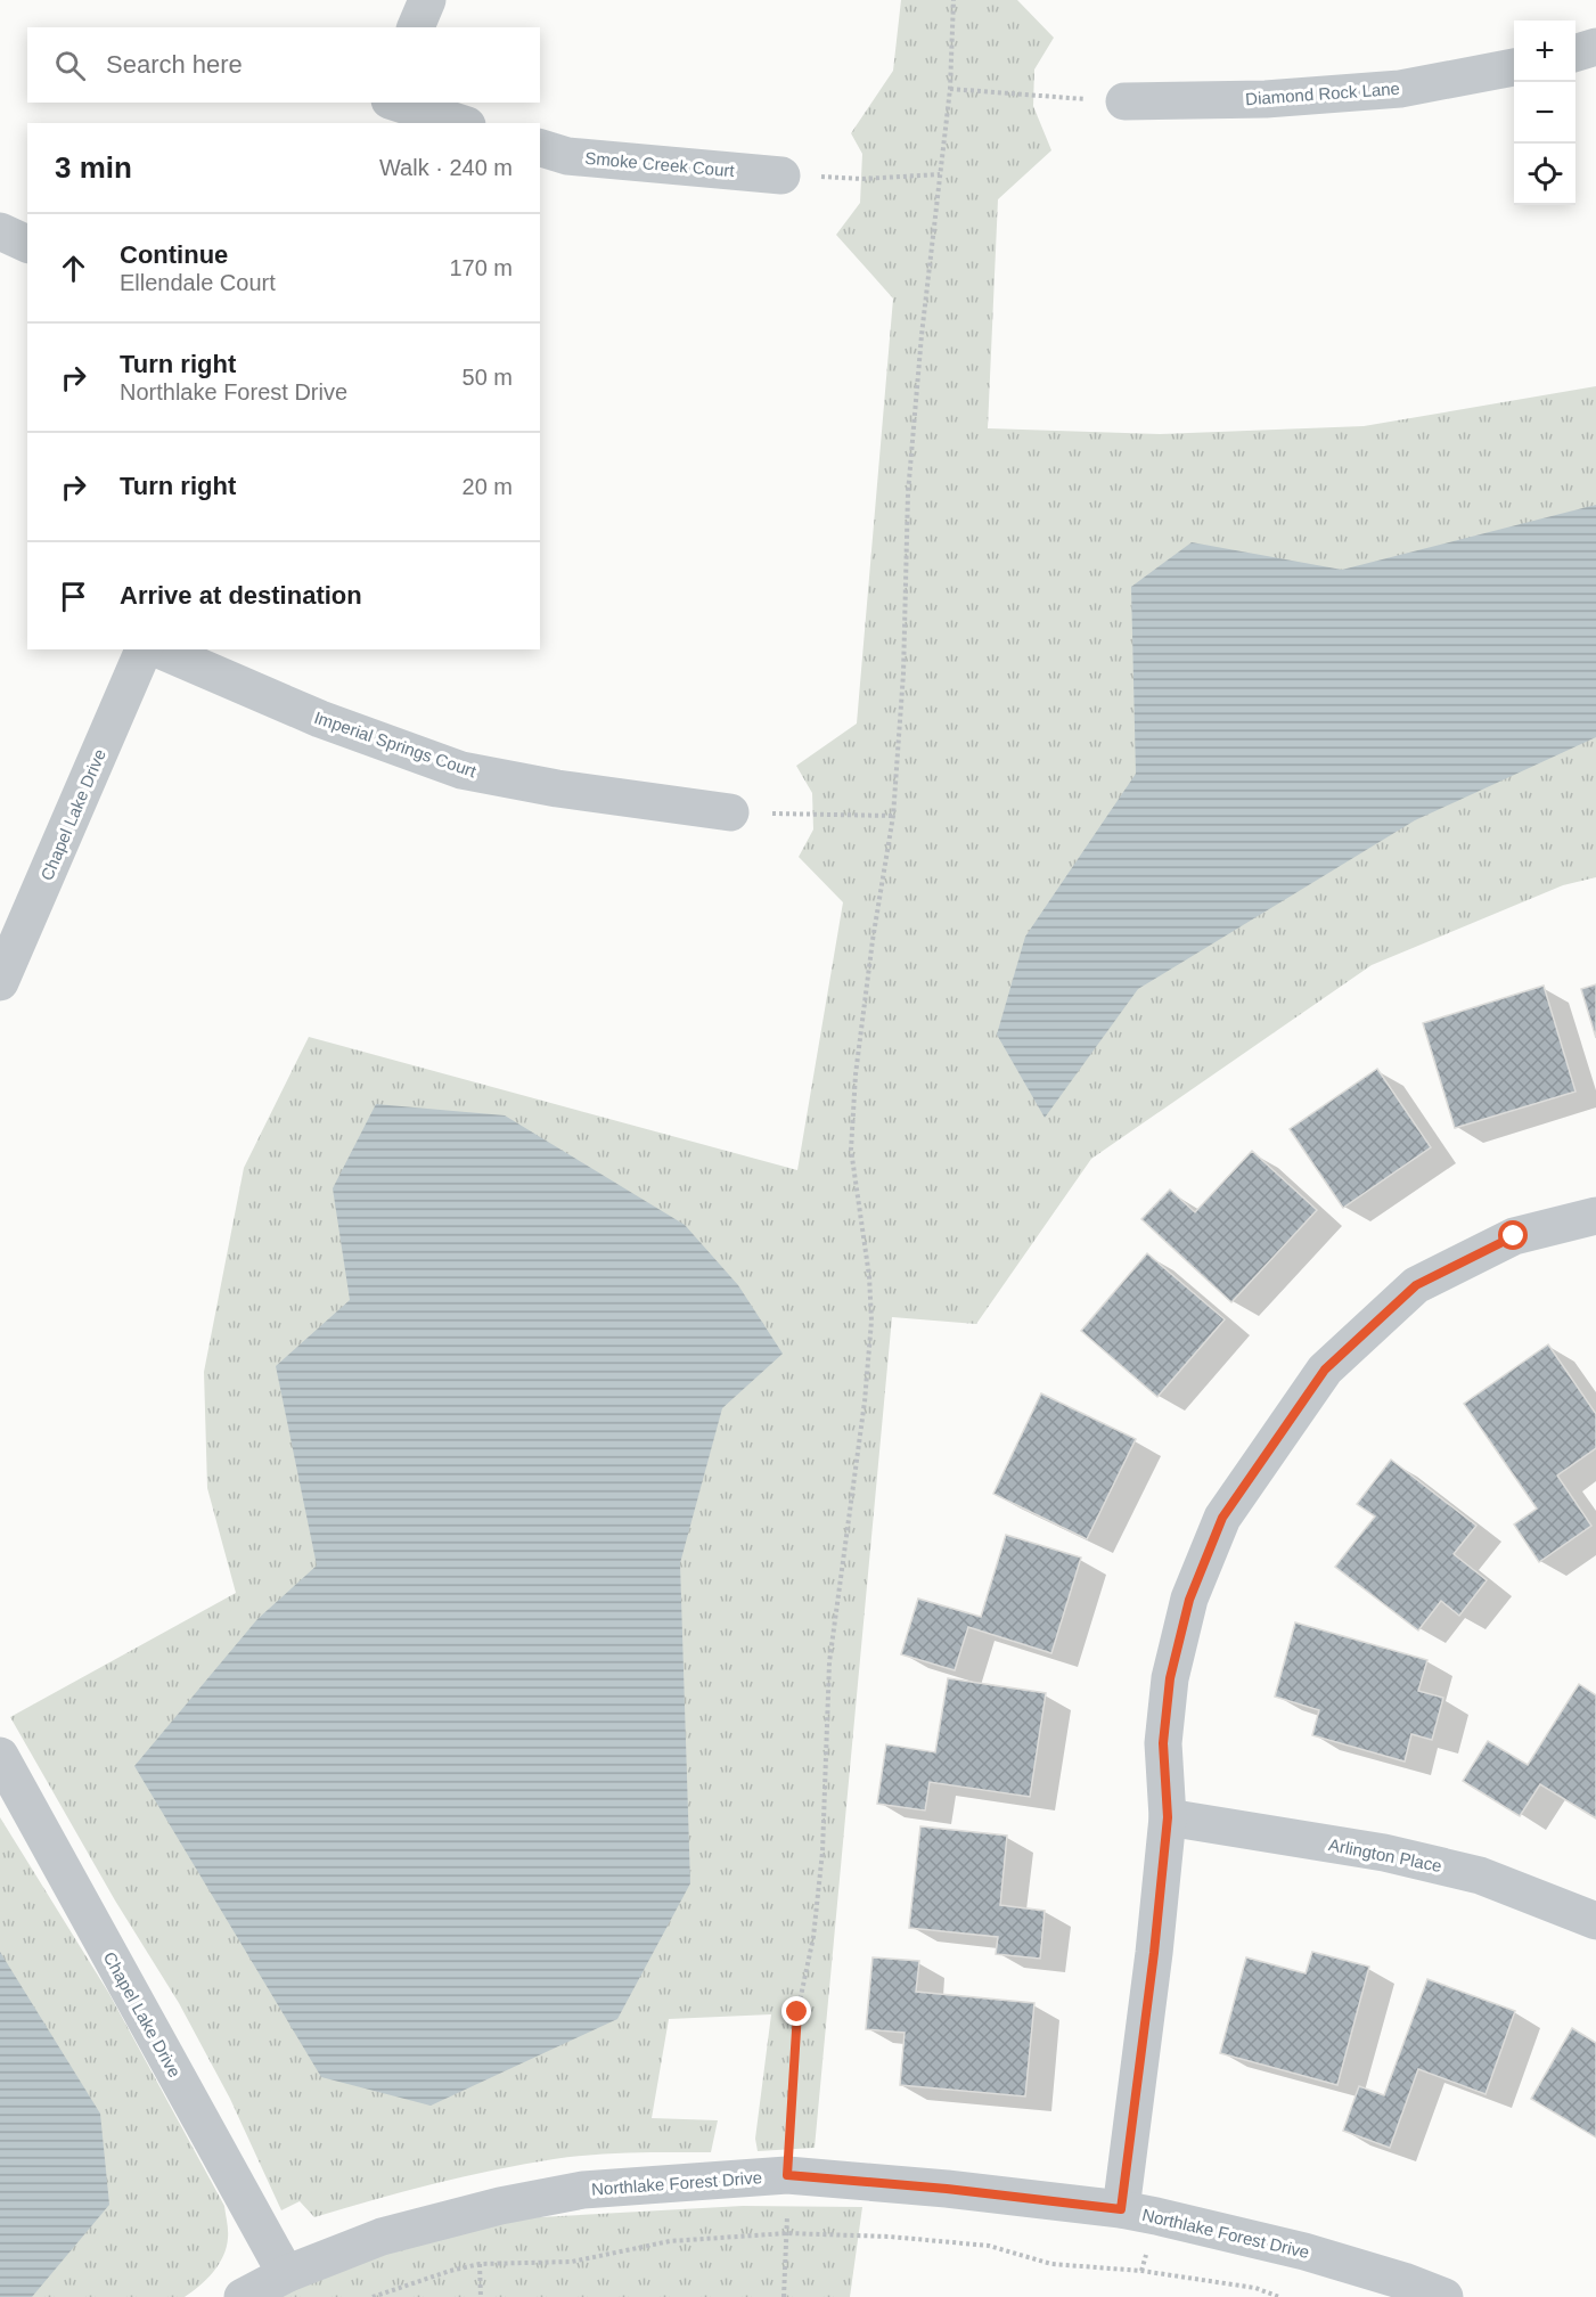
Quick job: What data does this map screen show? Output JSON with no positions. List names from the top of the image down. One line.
{"streets":{"street":["Diamond Rock Lane","Smoke Creek Court","Imperial Springs Court","Chapel Lake Drive","Arlington Place","Northlake Forest Drive"]},"crossings":[["Chapel Lake Drive","Northlake Forest Drive"]],"page":{"map_buttons":["+","−"],"search":"Search here","heading":["3 min","Walk · 240 m"],"list":[["Continue","Ellendale Court","170 m"],["Turn right","Northlake Forest Drive","50 m"],["Turn right","20 m"],"Arrive at destination"]}}
